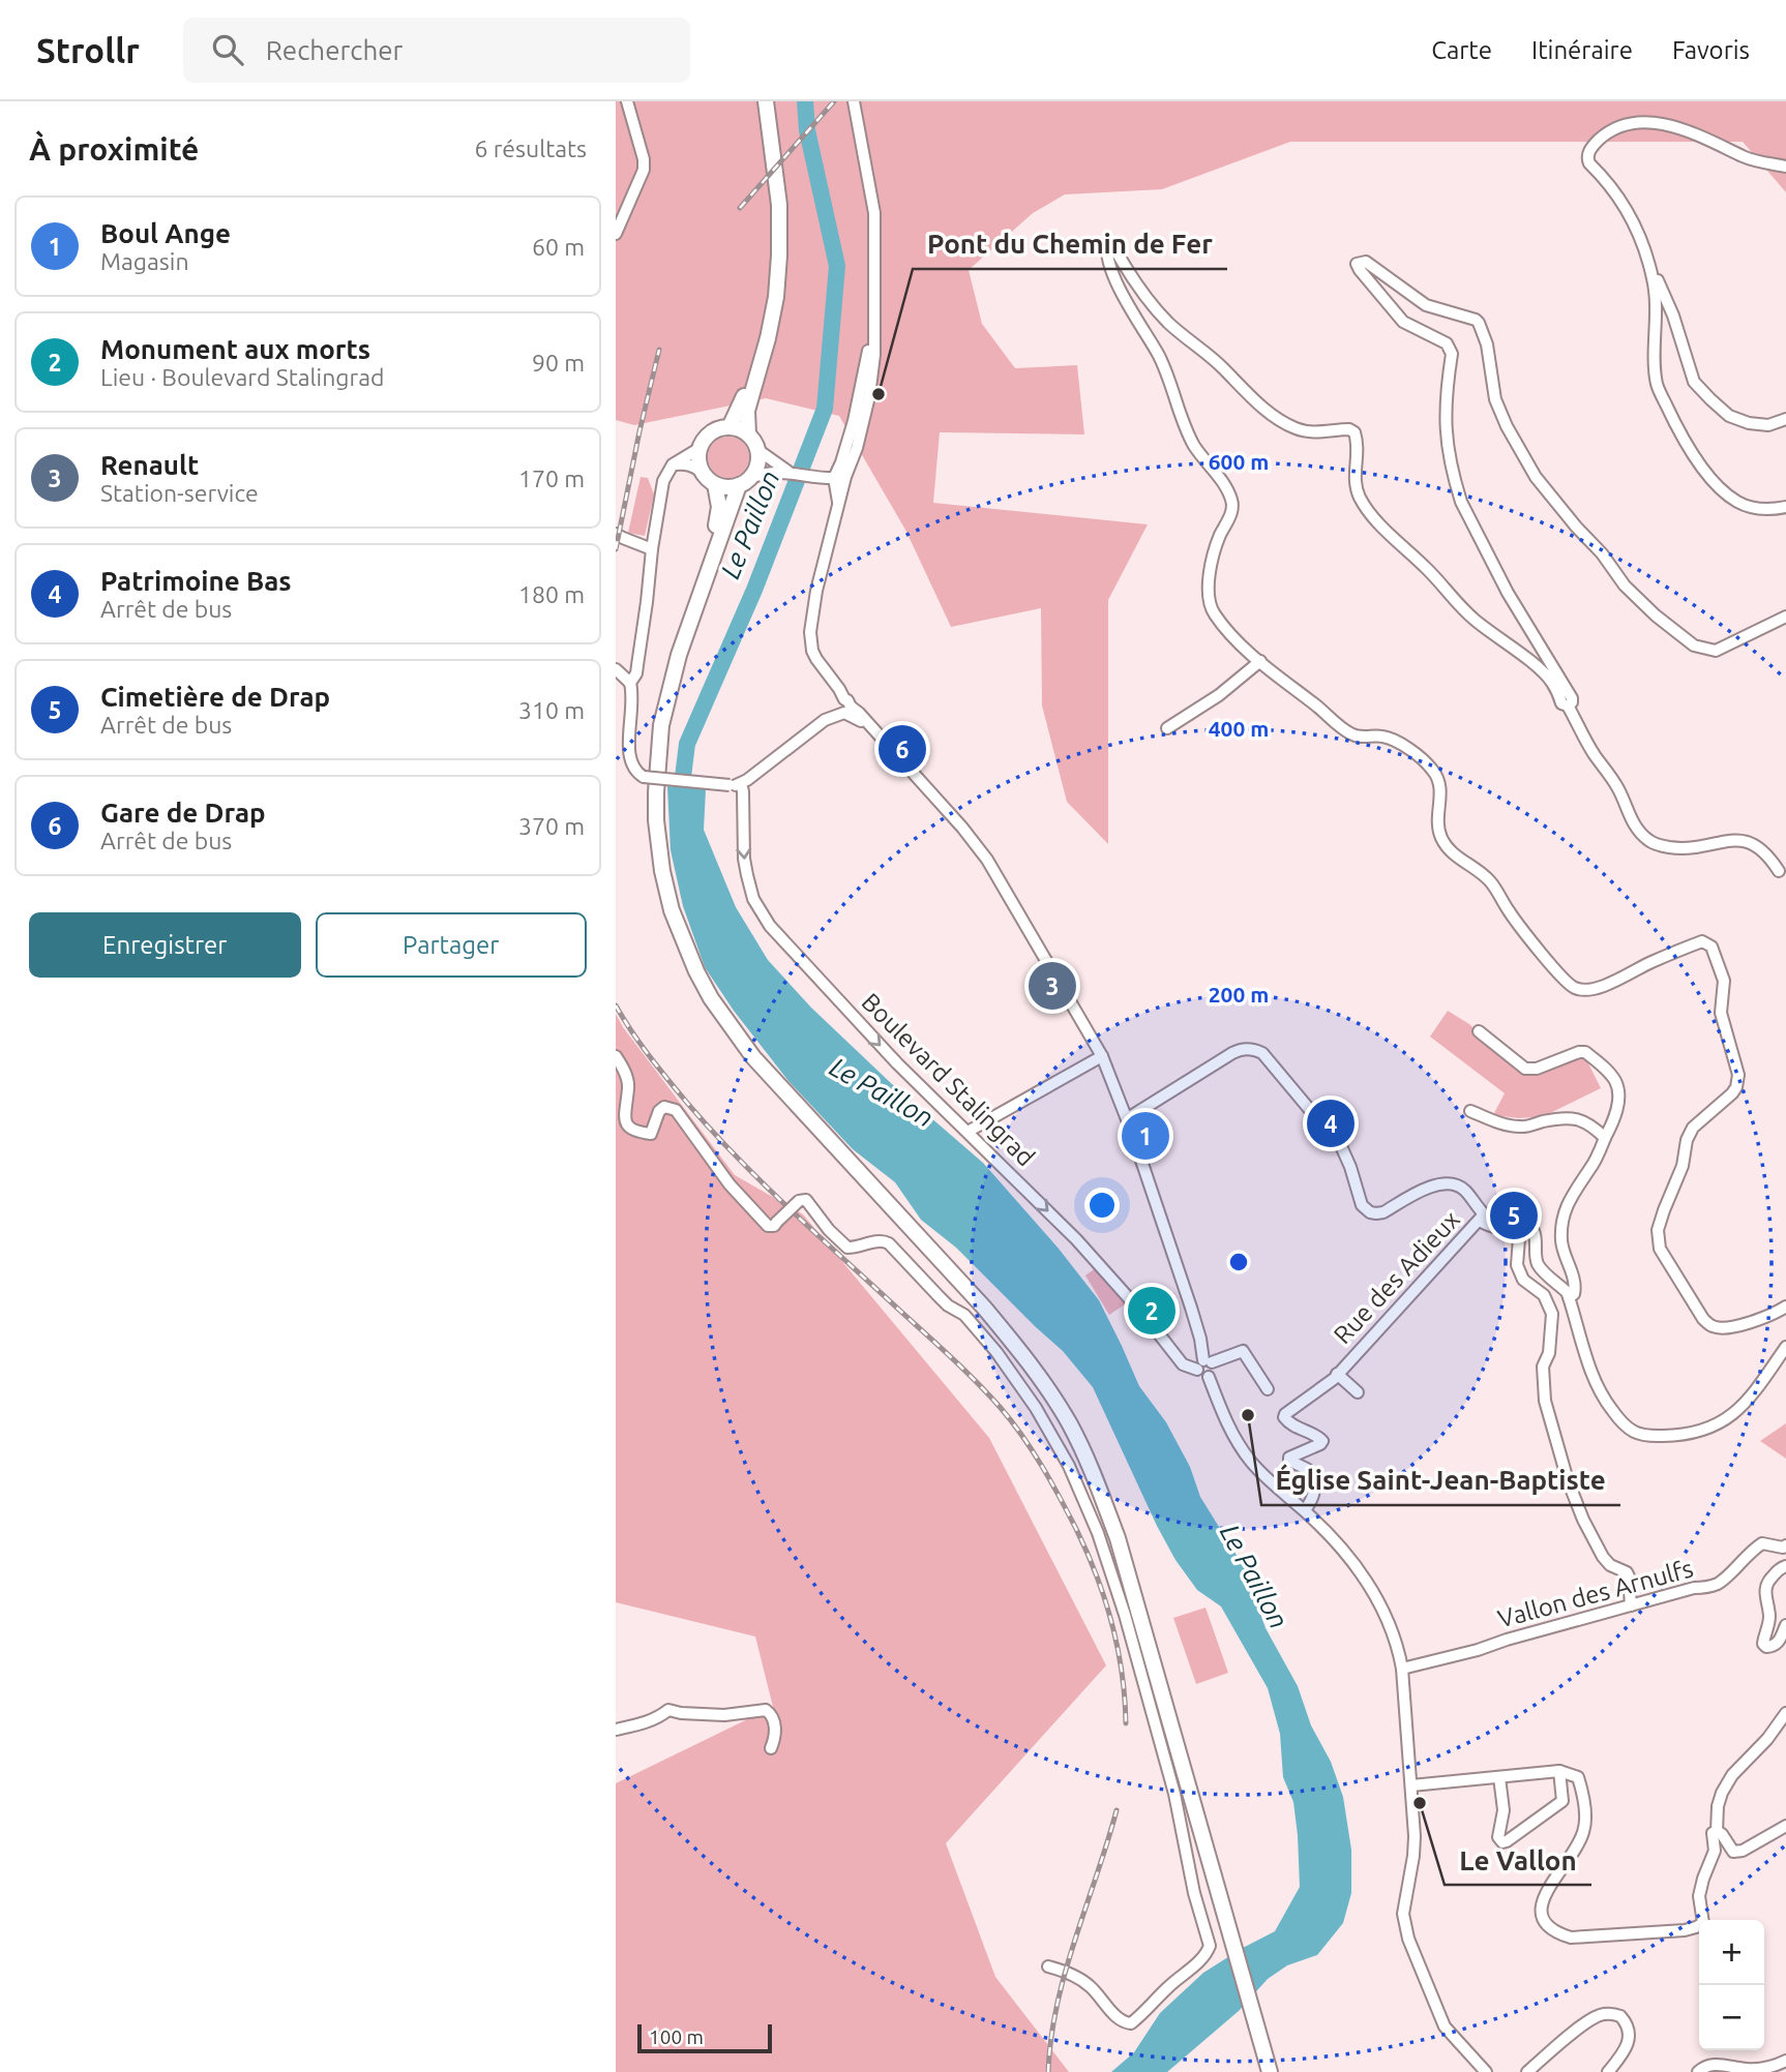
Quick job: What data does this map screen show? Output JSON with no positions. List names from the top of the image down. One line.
{"streets":{"street":["Boulevard Stalingrad","Rue des Adieux","Vallon des Arnulfs"]},"crossings":[["Boulevard Stalingrad","Rue des Adieux"]],"one_way":["Boulevard Stalingrad"],"water":["Le Paillon"],"places":["Pont du Chemin de Fer","Église Saint-Jean-Baptiste","Le Vallon"],"scale_bar":"100 m","page":{"header":"Strollr","search":"Rechercher","nav":["Carte","Itinéraire","Favoris"],"heading":["À proximité","6 résultats"],"list":[{"mark":"1","name":"Boul Ange","note":"Magasin","value":"60 m"},{"mark":"2","name":"Monument aux morts","note":"Lieu · Boulevard Stalingrad","value":"90 m"},{"mark":"3","name":"Renault","note":"Station-service","value":"170 m"},{"mark":"4","name":"Patrimoine Bas","note":"Arrêt de bus","value":"180 m"},{"mark":"5","name":"Cimetière de Drap","note":"Arrêt de bus","value":"310 m"},{"mark":"6","name":"Gare de Drap","note":"Arrêt de bus","value":"370 m"}],"pins":["6","3","4","1","5","2"],"buttons":["Enregistrer","Partager"],"map_buttons":["+","−"],"scale":"100 m"},"rings":["600 m","400 m","200 m"]}
